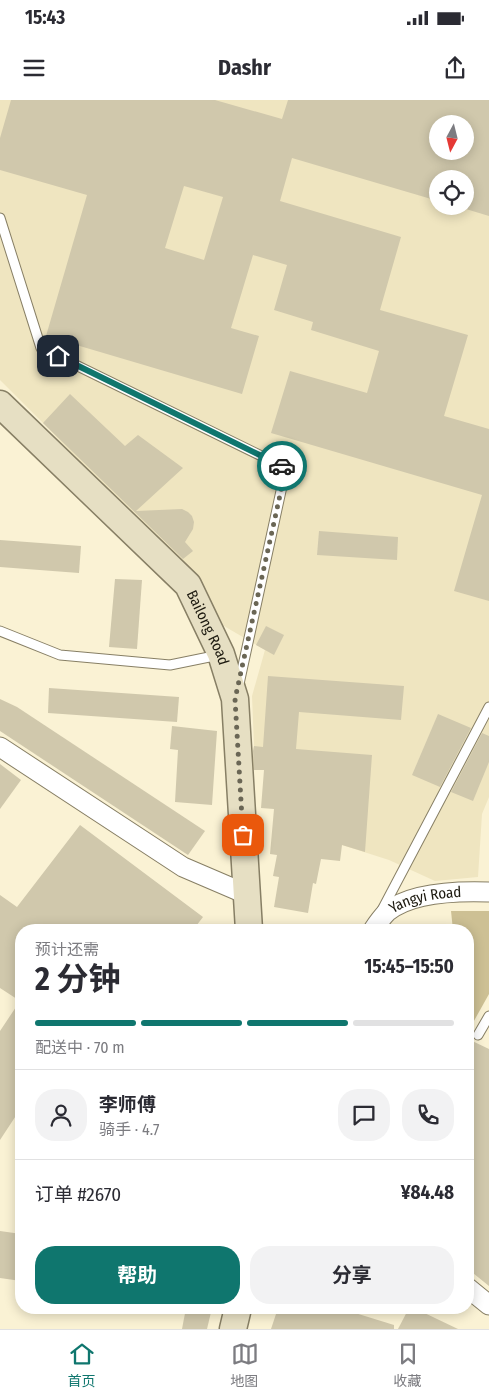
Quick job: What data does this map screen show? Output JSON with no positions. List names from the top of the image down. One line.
{"streets":{"street":["Bailong Road","Yangyi Road"]},"north":"bottom","page":{"status":"15:43","header":"Dashr","heading":["2 分钟","预计还需","15:45–15:50"],"panel":["李师傅","骑手 · 4.7","订单 #2670","¥84.48"],"bar":"配送中 · 70 m","buttons":["帮助","分享"],"tabs":["首页","地图","收藏"]}}
